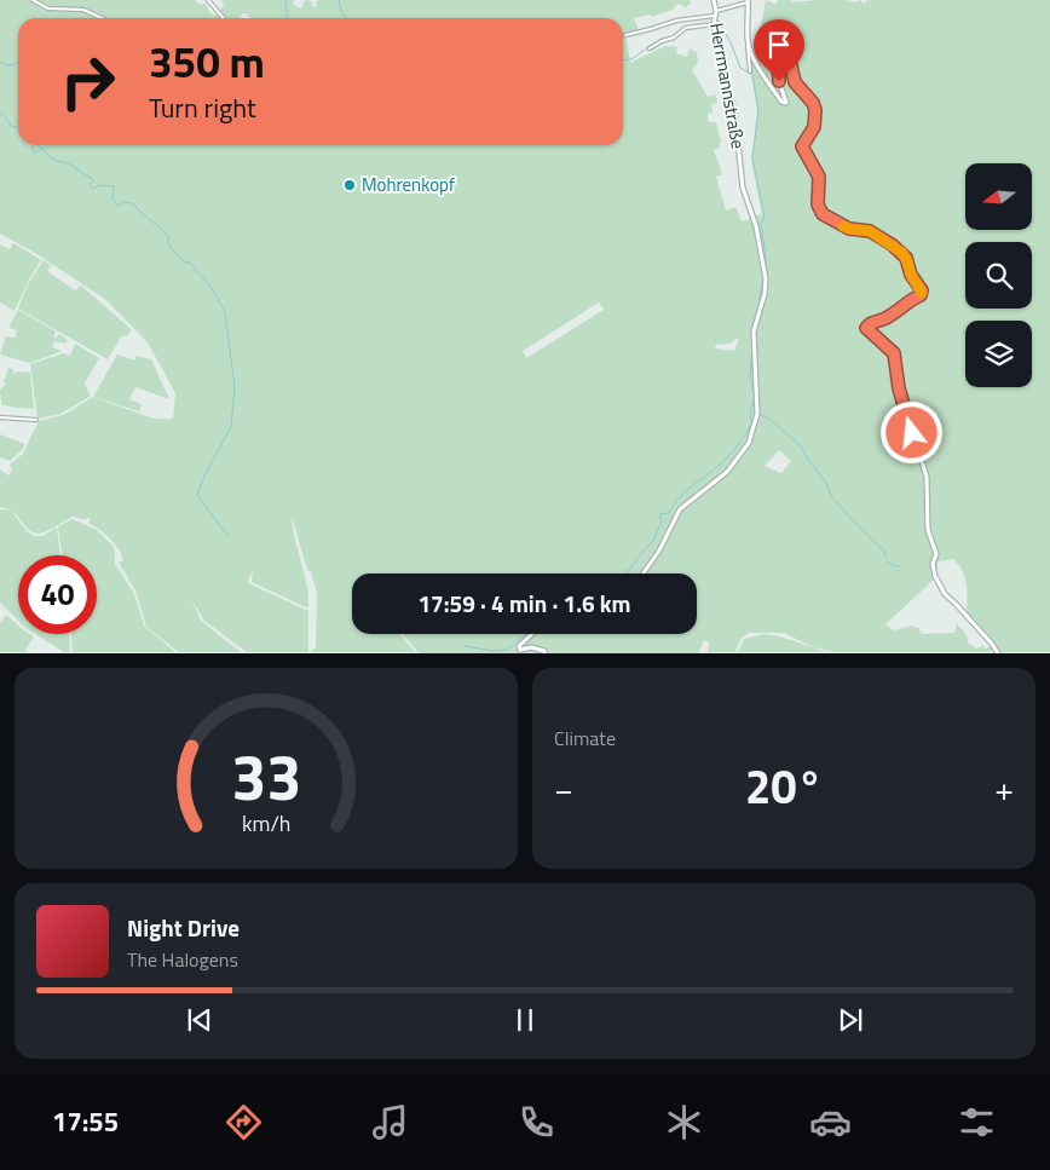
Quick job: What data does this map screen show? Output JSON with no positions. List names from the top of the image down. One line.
{"streets":{"street":["Herrmannstraße"]},"places":["Mohrenkopf"],"north":"left","page":{"turn":["350 m","Turn right"],"limit":"40","trip":"17:59 · 4 min · 1.6 km","tile":"Climate","heat":["−","20°","+"],"song":["Night Drive","The Halogens"],"tabs":"17:55","gauge":["33","km/h"]}}
